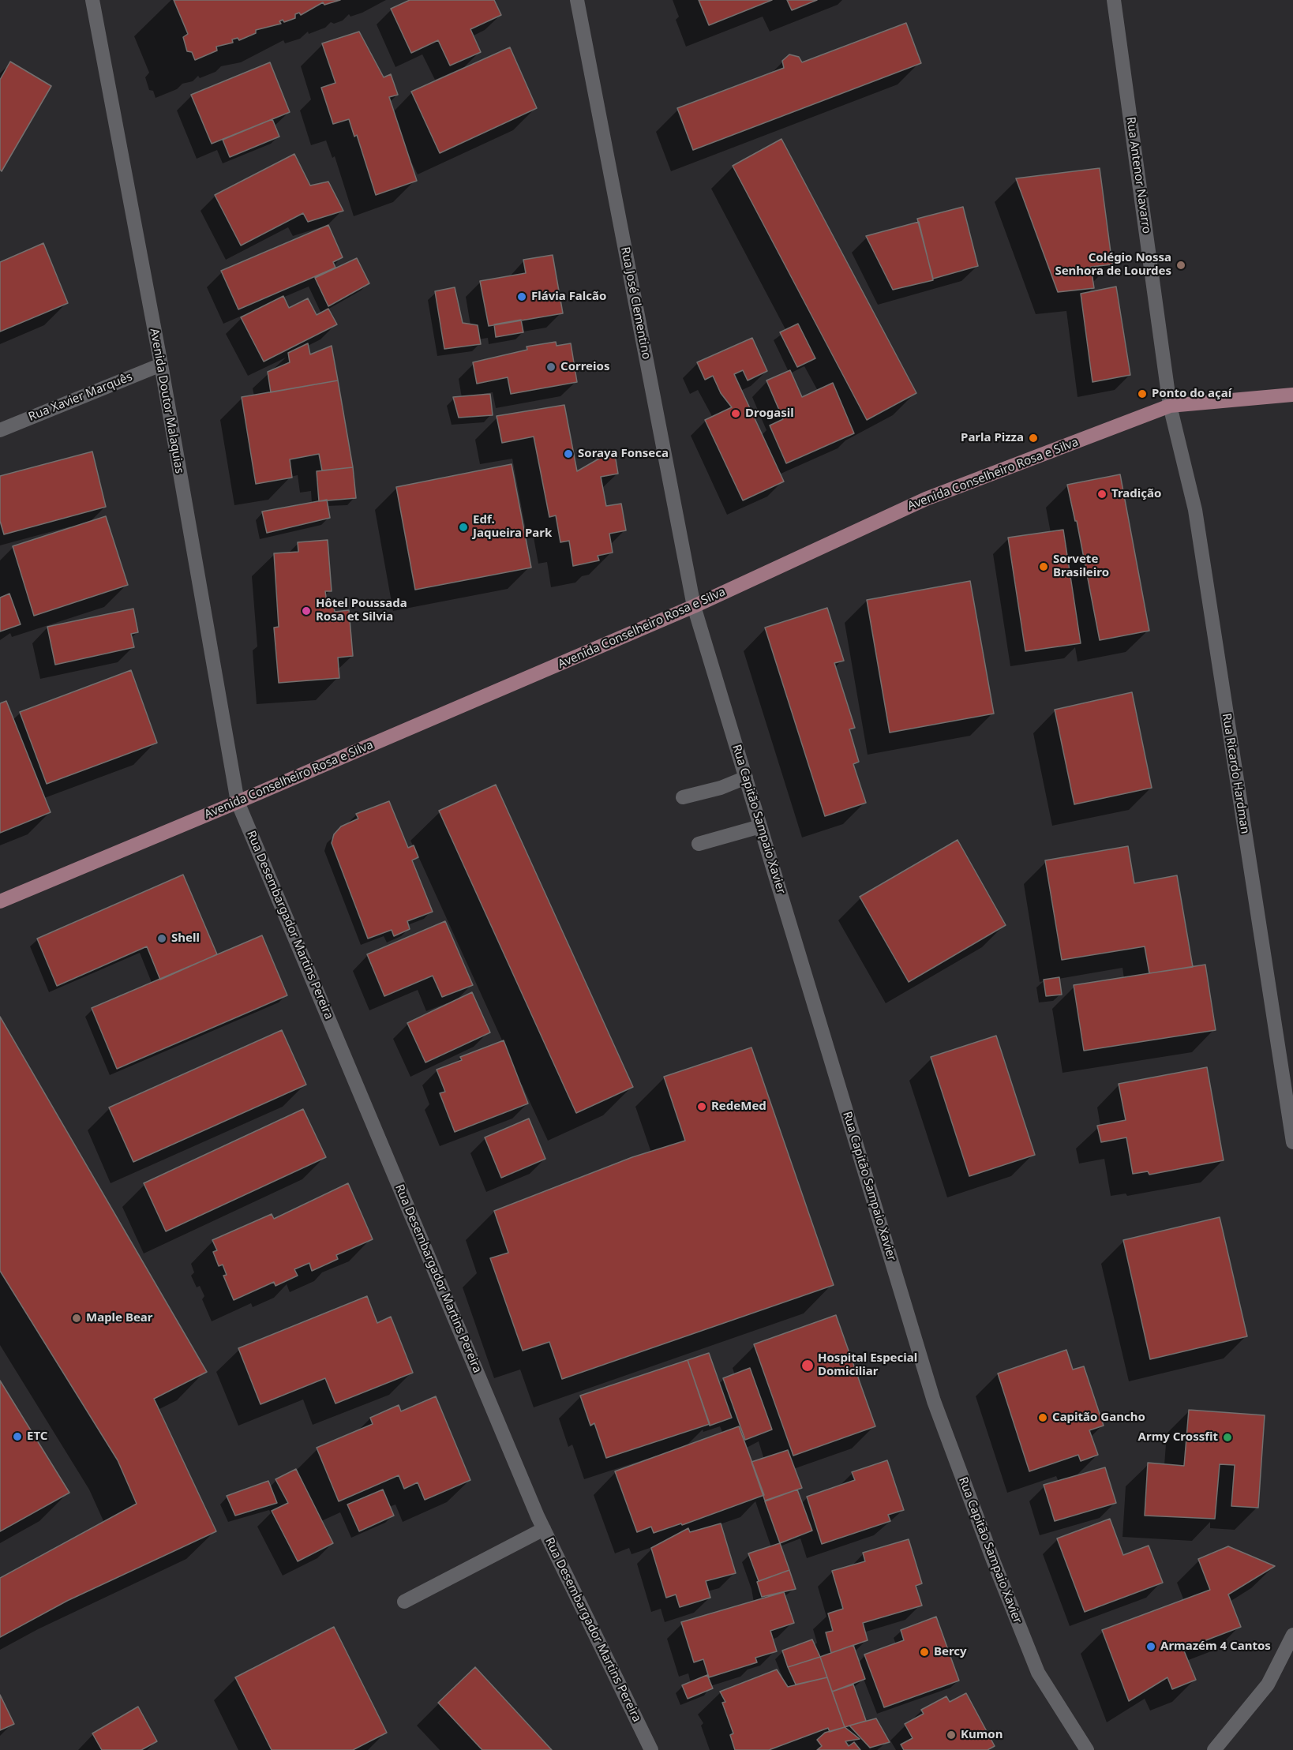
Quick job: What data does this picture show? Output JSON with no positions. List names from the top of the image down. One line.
{"streets":{"main road":["Avenida Conselheiro Rosa e Silva"],"street":["Rua Antenor Navarro","Rua José Clementino","Rua Xavier Marquês","Avenida Doutor Malaquias","Rua Ricardo Hardman","Rua Capitão Sampaio Xavier","Rua Desembargador Martins Pereira"]},"crossings":[["Rua Antenor Navarro","Avenida Conselheiro Rosa e Silva"],["Rua Antenor Navarro","Rua Ricardo Hardman"],["Rua José Clementino","Avenida Conselheiro Rosa e Silva"],["Rua José Clementino","Rua Capitão Sampaio Xavier"],["Rua Xavier Marquês","Avenida Doutor Malaquias"],["Avenida Doutor Malaquias","Avenida Conselheiro Rosa e Silva"],["Avenida Doutor Malaquias","Rua Desembargador Martins Pereira"],["Avenida Conselheiro Rosa e Silva","Rua Ricardo Hardman"],["Avenida Conselheiro Rosa e Silva","Rua Capitão Sampaio Xavier"],["Avenida Conselheiro Rosa e Silva","Rua Desembargador Martins Pereira"]],"places":["Colégio Nossa Senhora de Lourdes","Flávia Falcão","Correios","Ponto do açaí","Drogasil","Parla Pizza","Soraya Fonseca","Tradição","Edf. Jaqueira Park","Sorvete Brasileiro","Hôtel Poussada Rosa et Silvia","Shell","RedeMed","Maple Bear","Hospital Especial Domiciliar","Capitão Gancho","ETC","Army Crossfit","Armazém 4 Cantos","Bercy","Kumon"]}
